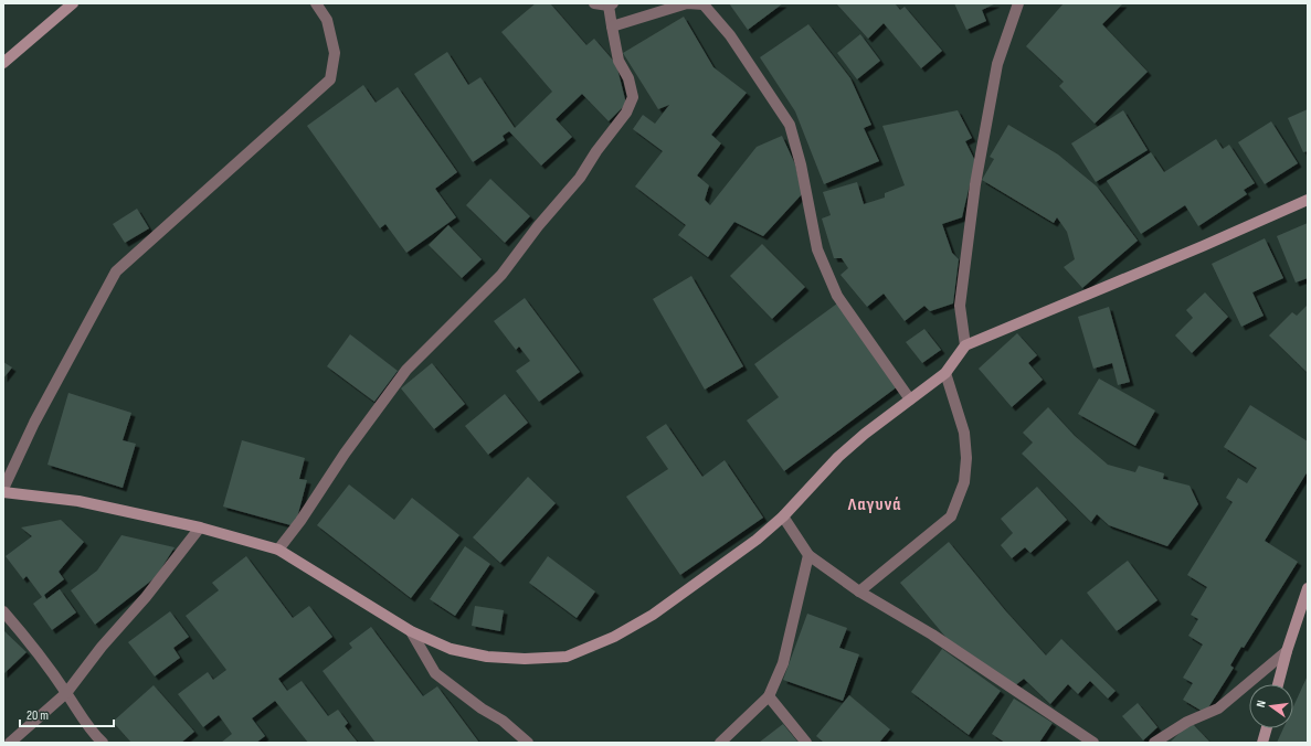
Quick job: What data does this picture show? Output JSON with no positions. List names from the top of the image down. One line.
{"districts":["Λαγυνά"],"scale_bar":"20 m","north":"left"}
